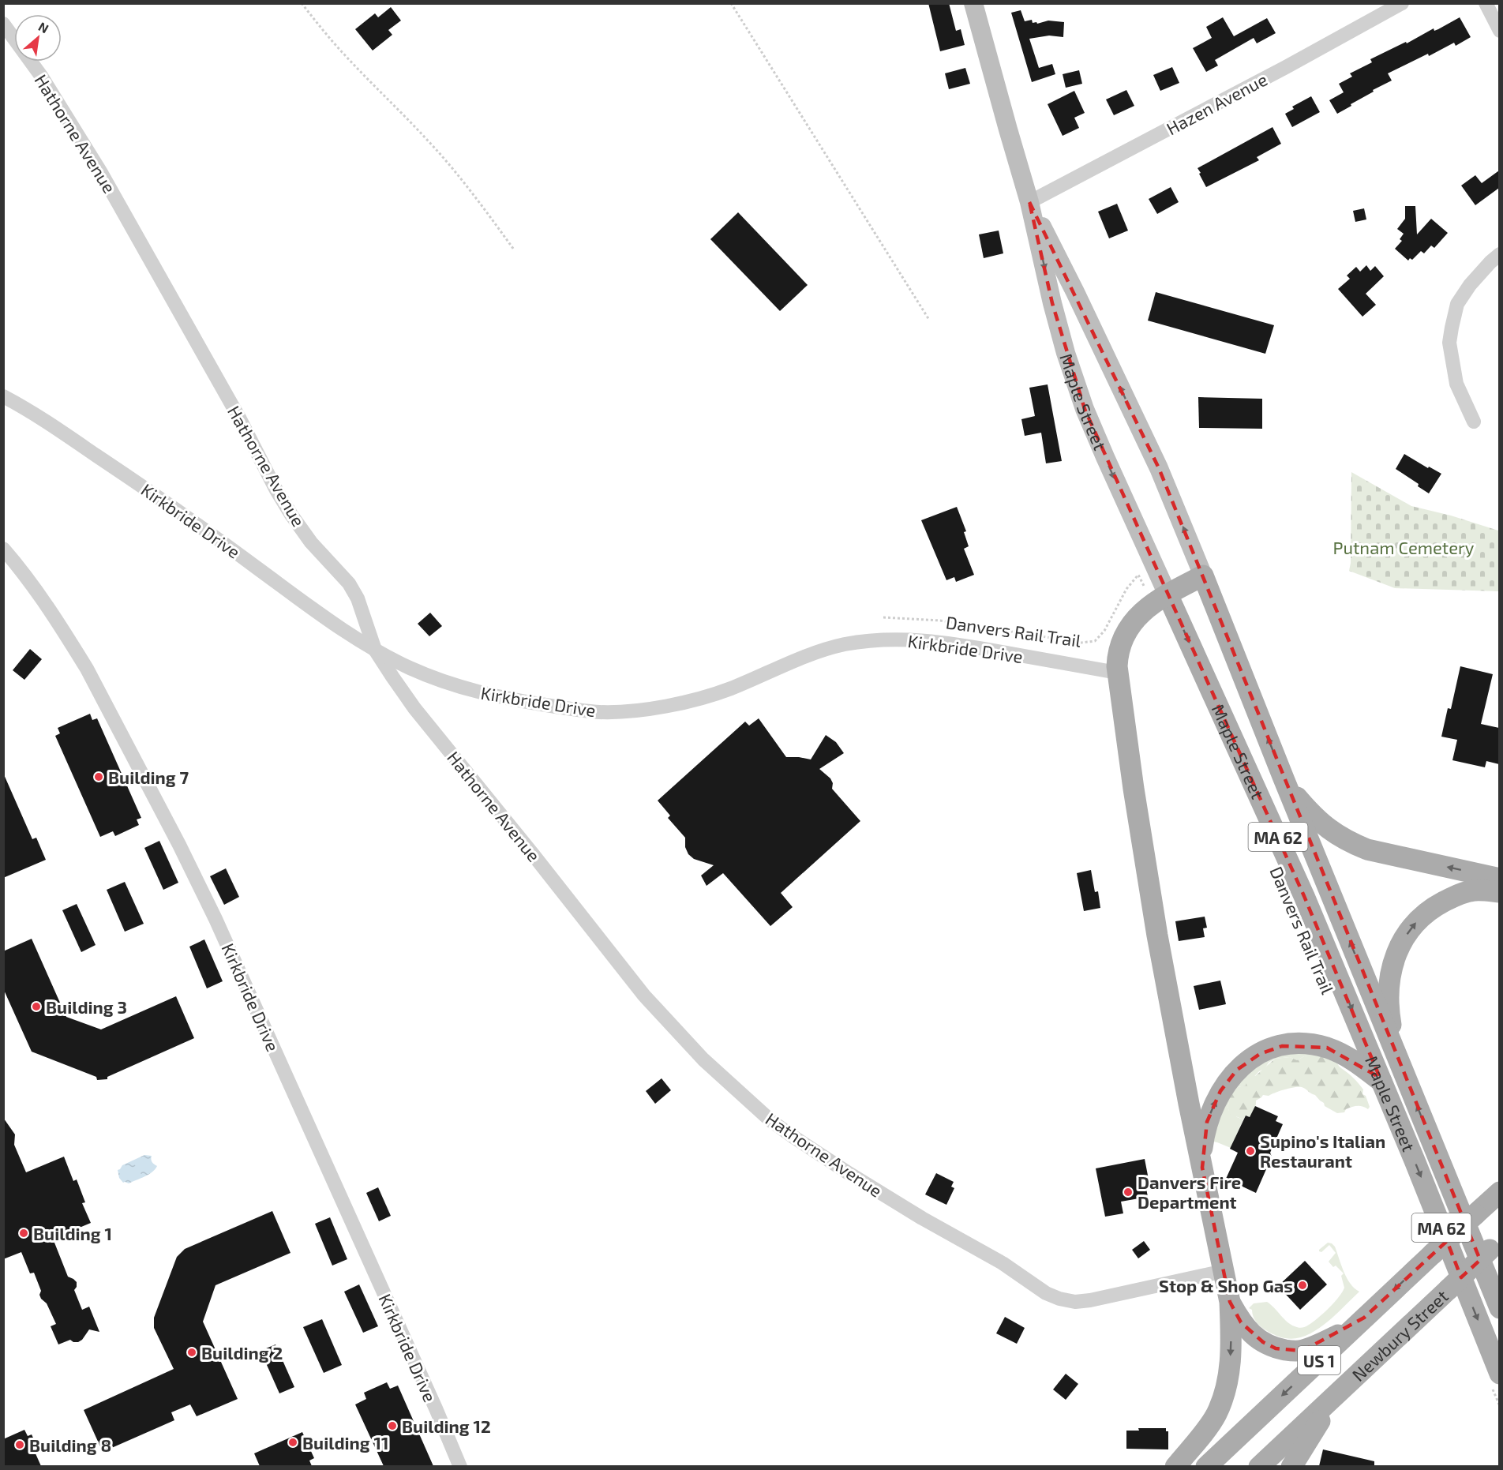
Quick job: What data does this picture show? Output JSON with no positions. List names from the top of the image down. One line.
{"streets":{"main road":["Maple Street","MA 62","Newbury Street","US 1"],"street":["Hazen Avenue","Hathorne Avenue","Kirkbride Drive"],"path":["Danvers Rail Trail"]},"crossings":[["Hazen Avenue","Maple Street"],["Hathorne Avenue","Kirkbride Drive"],["Maple Street","Danvers Rail Trail"]],"parks":["Putnam Cemetery"],"places":["Building 7","Building 3","Supino's Italian Restaurant","Danvers Fire Department","Building 1","Stop & Shop Gas","Building 2","Building 12","Building 11","Building 8"],"north":"top right"}
